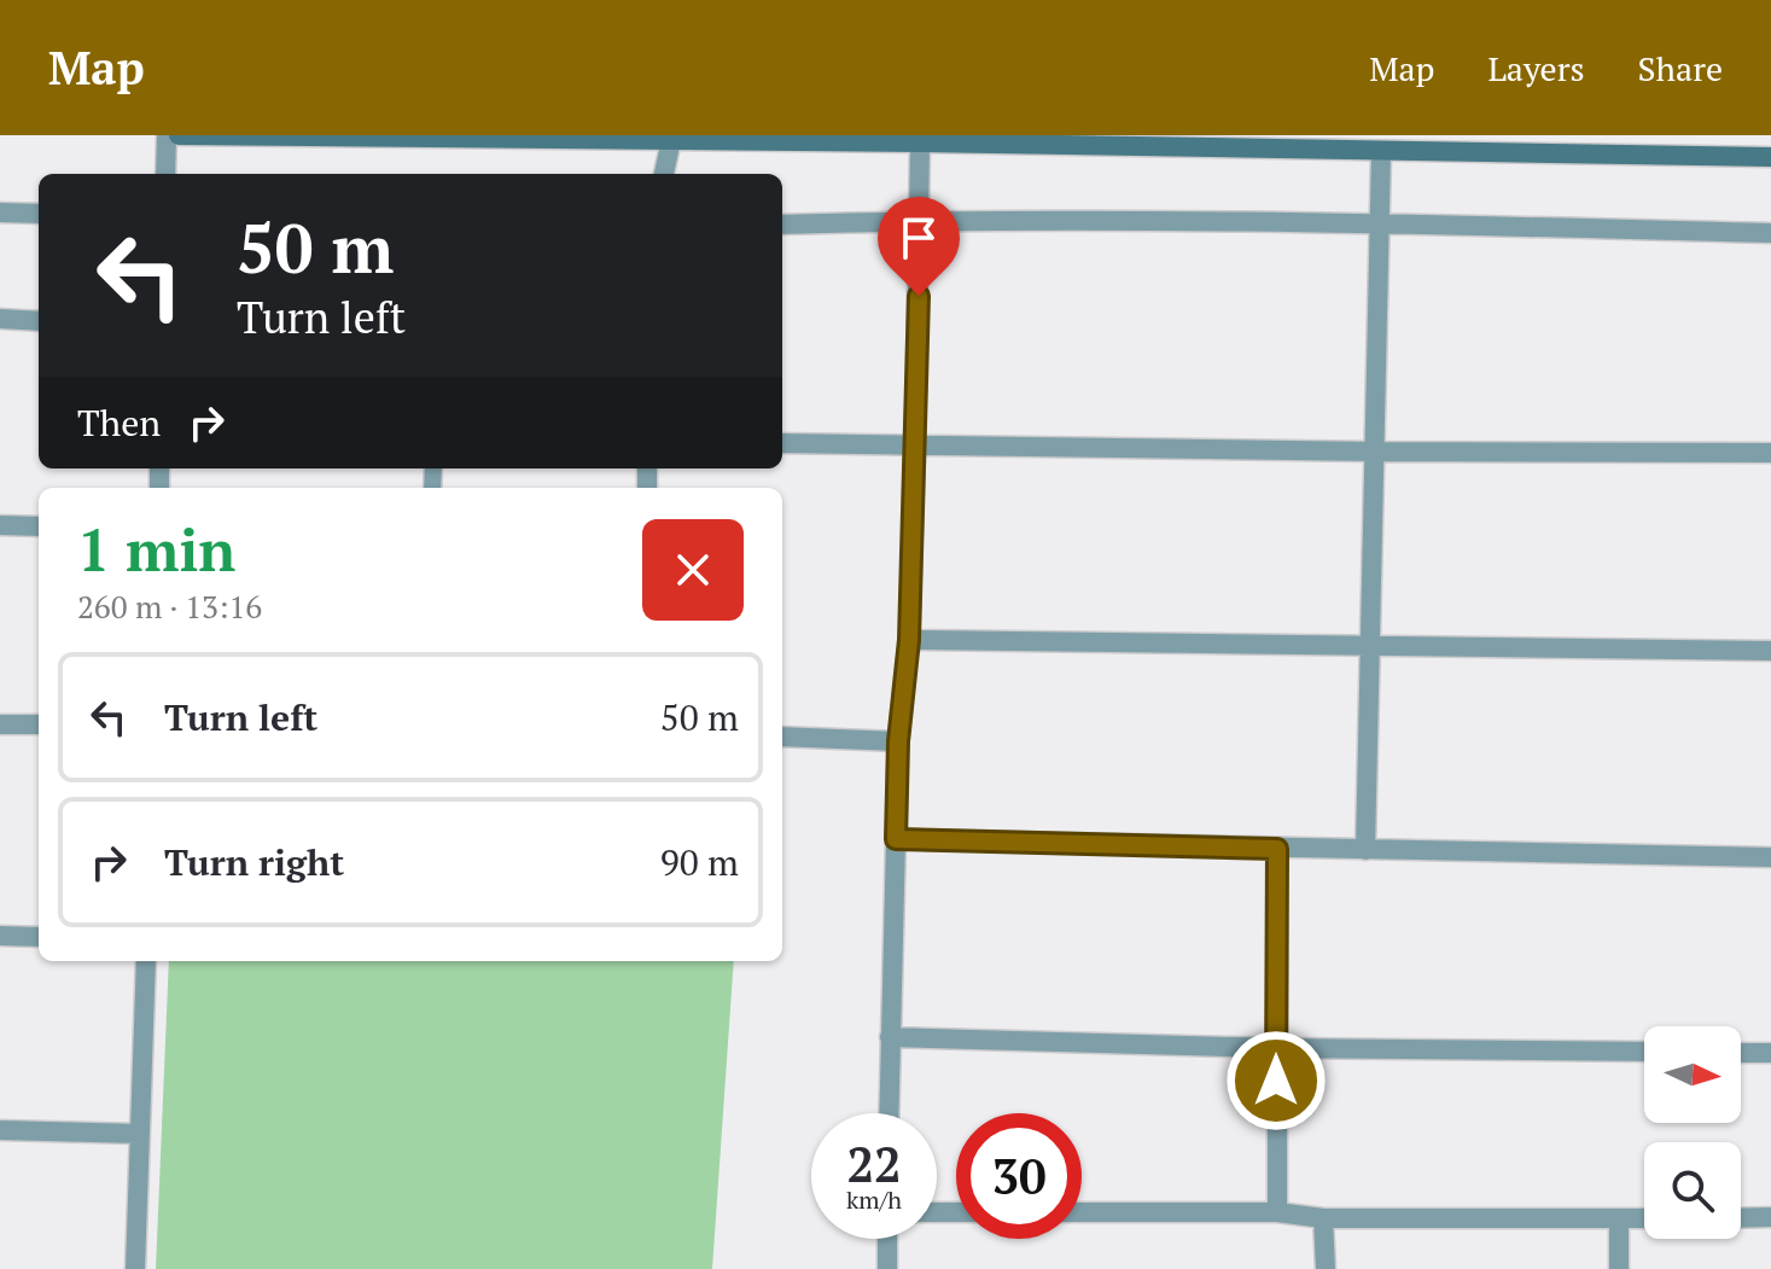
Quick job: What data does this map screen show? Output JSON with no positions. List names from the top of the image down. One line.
{"north":"right","page":{"header":"Map","nav":["Map","Layers","Share"],"turn":["50 m","Turn left"],"then":"Then","heading":["1 min","260 m · 13:16"],"list":[{"name":"Turn left","value":"50 m"},{"name":"Turn right","value":"90 m"}],"speed":"22 km/h","limit":"30"}}
